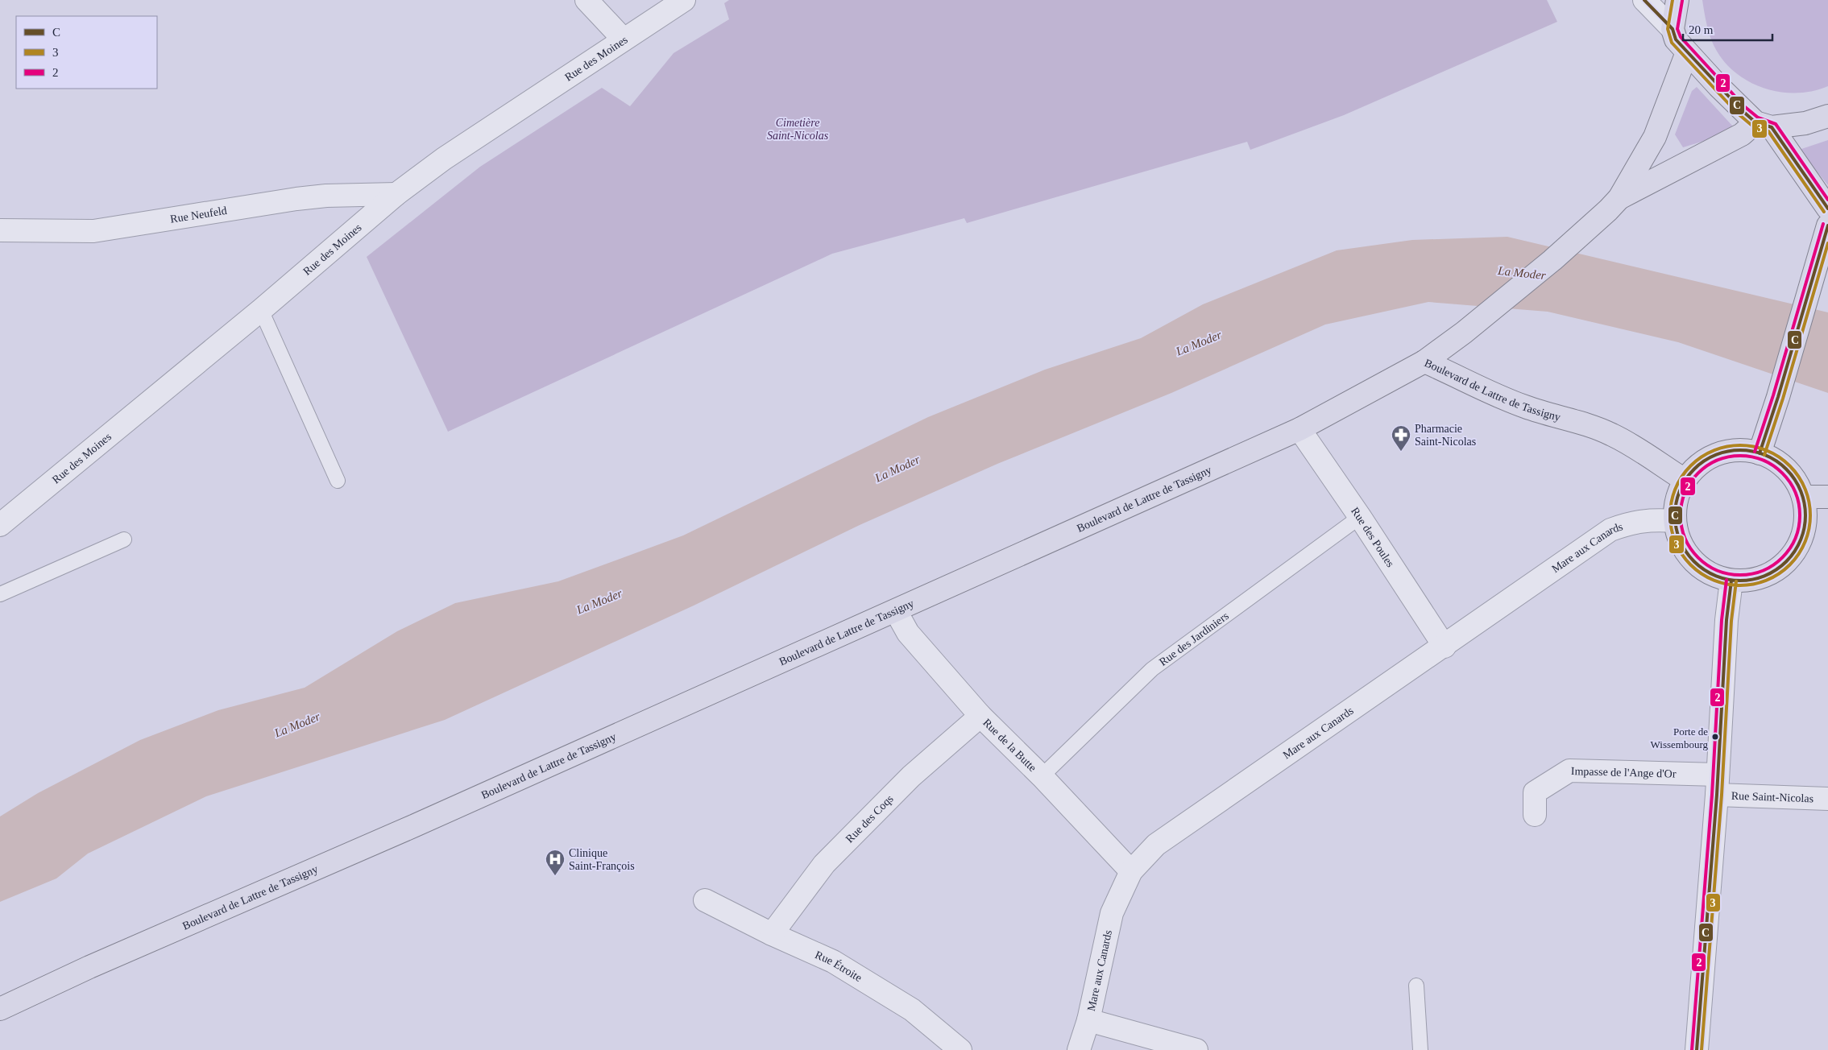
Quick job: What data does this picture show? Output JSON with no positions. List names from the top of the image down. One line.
{"streets":{"main road":["Boulevard de Lattre de Tassigny"],"street":["Rue des Moines","Rue Neufeld","Rue des Poules","Mare aux Canards","Rue de la Butte","Impasse de l'Ange d'Or","Rue Saint-Nicolas","Rue des Coqs","Rue Étroite"],"lane":["Rue des Jardiniers"]},"crossings":[["Rue des Moines","Rue Neufeld"],["Boulevard de Lattre de Tassigny","Rue des Poules"],["Boulevard de Lattre de Tassigny","Mare aux Canards"],["Boulevard de Lattre de Tassigny","Rue de la Butte"],["Rue des Poules","Mare aux Canards"],["Rue des Poules","Rue des Jardiniers"],["Mare aux Canards","Rue de la Butte"],["Rue des Jardiniers","Rue de la Butte"],["Rue de la Butte","Rue des Coqs"],["Impasse de l'Ange d'Or","Rue Saint-Nicolas"],["Rue des Coqs","Rue Étroite"]],"water":["La Moder"],"parks":["Cimetière Saint-Nicolas"],"places":{"pharmacy":["Pharmacie Saint-Nicolas"],"other":["Porte de Wissembourg"],"hospital":["Clinique Saint-François"]},"lines":["transit line C","transit line 3","transit line 2"],"legend":["C","3","2"],"scale_bar":"20 m"}
